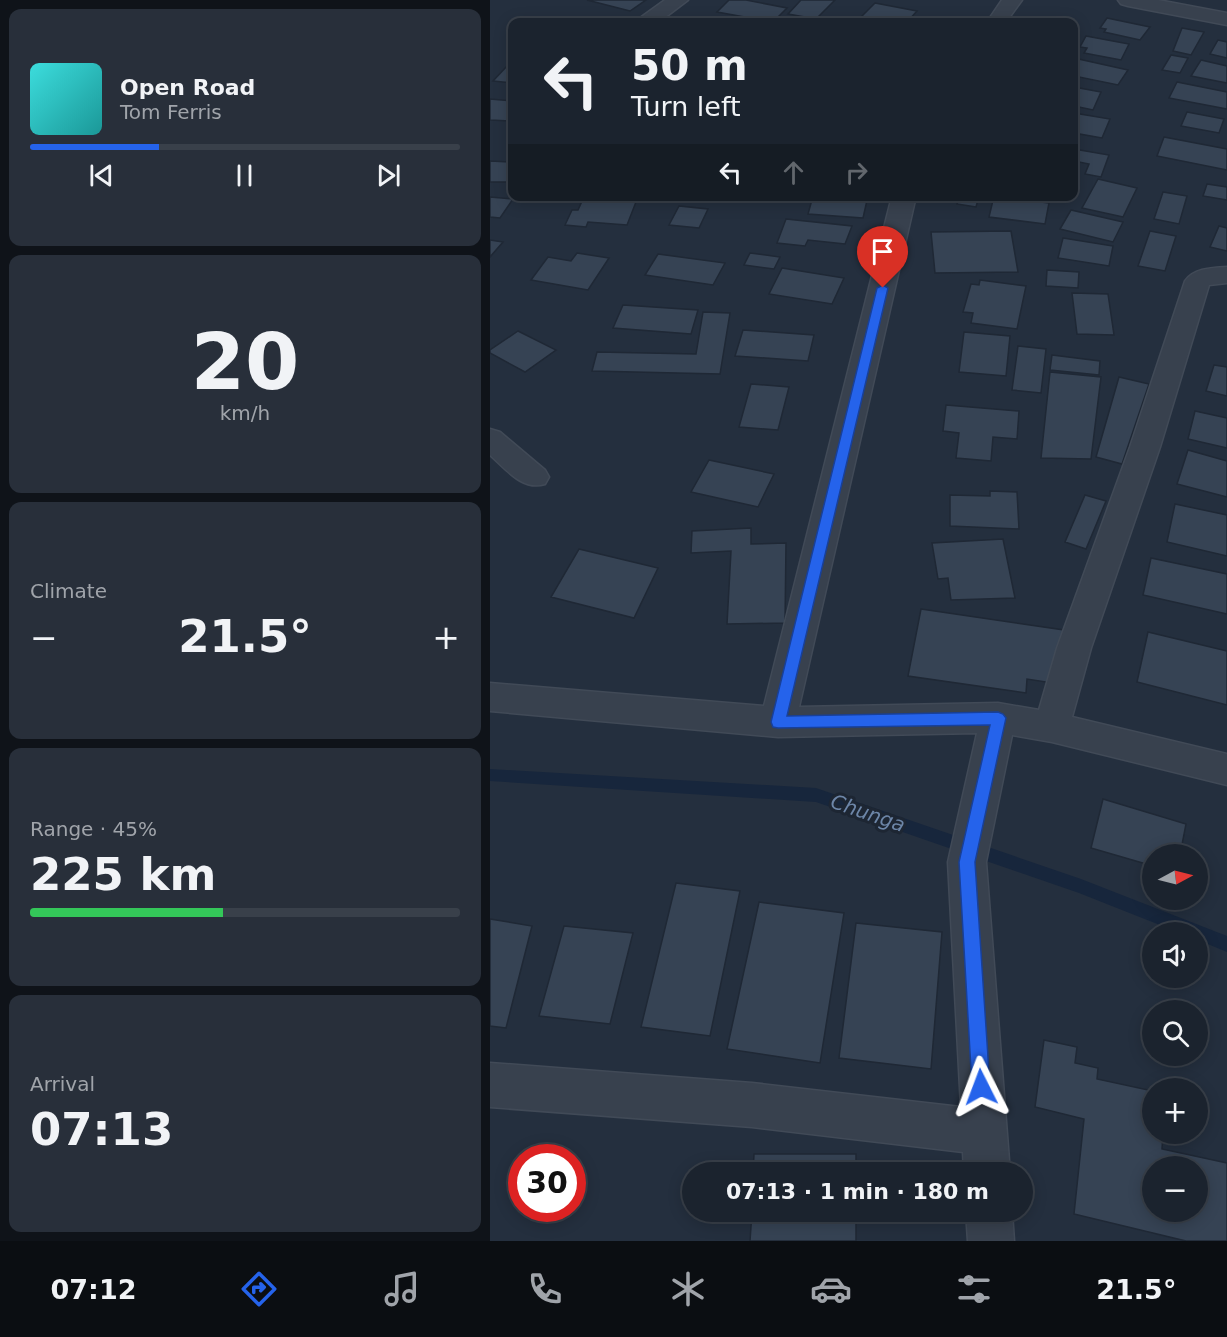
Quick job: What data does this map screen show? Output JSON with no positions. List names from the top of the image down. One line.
{"water":["Chunga"],"north":"right","page":{"turn":["50 m","Turn left"],"song":["Open Road","Tom Ferris"],"tile":[["20","km/h"],"Climate",["Range · 45%","225 km"],["Arrival","07:13"]],"heat":["−","21.5°","+"],"map_buttons":["+","−"],"limit":"30","trip":"07:13 · 1 min · 180 m","tabs":["07:12","21.5°"]}}
